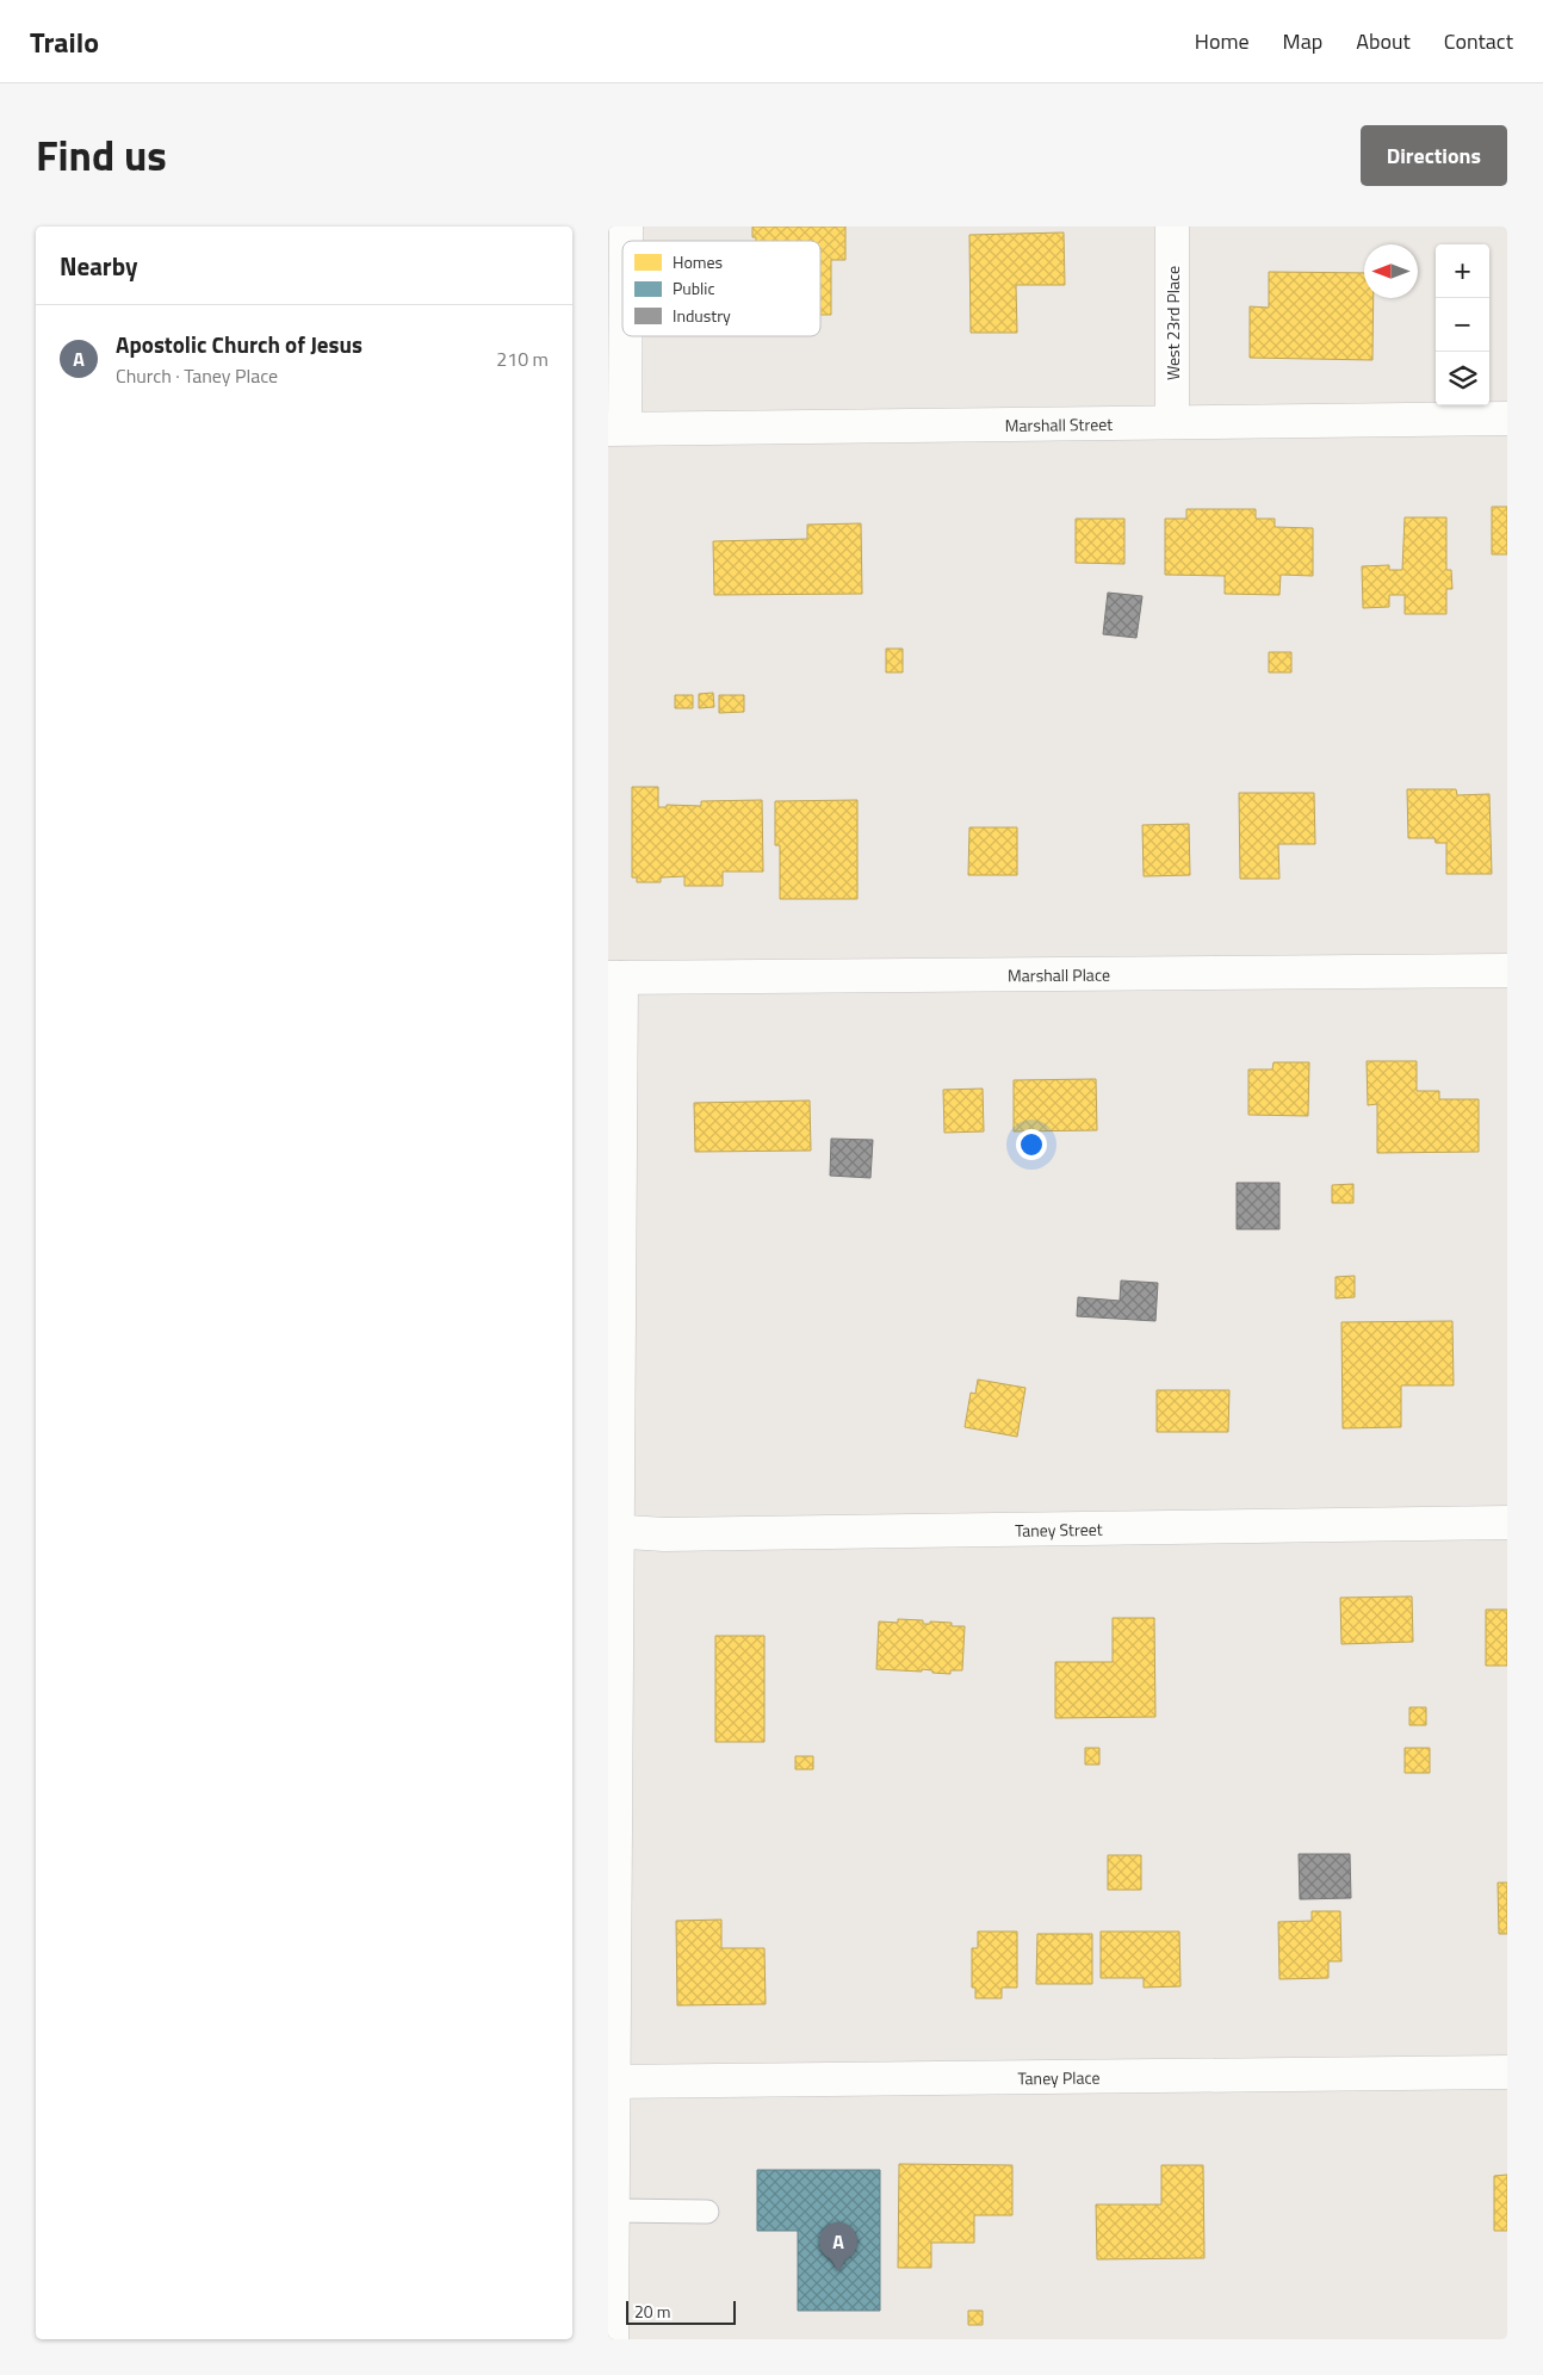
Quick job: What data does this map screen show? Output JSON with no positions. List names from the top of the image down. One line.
{"streets":{"street":["West 23rd Place","Marshall Street","Marshall Place","Taney Street","Taney Place"]},"crossings":[["West 23rd Place","Marshall Street"]],"legend":["Homes","Public","Industry"],"scale_bar":"20 m","north":"left","page":{"header":"Trailo","nav":["Home","Map","About","Contact"],"title":"Find us","buttons":"Directions","heading":"Nearby","map_buttons":["+","−"],"list":[{"mark":"A","name":"Apostolic Church of Jesus","note":"Church · Taney Place","value":"210 m"}],"pins":"A","scale":"20 m"}}
